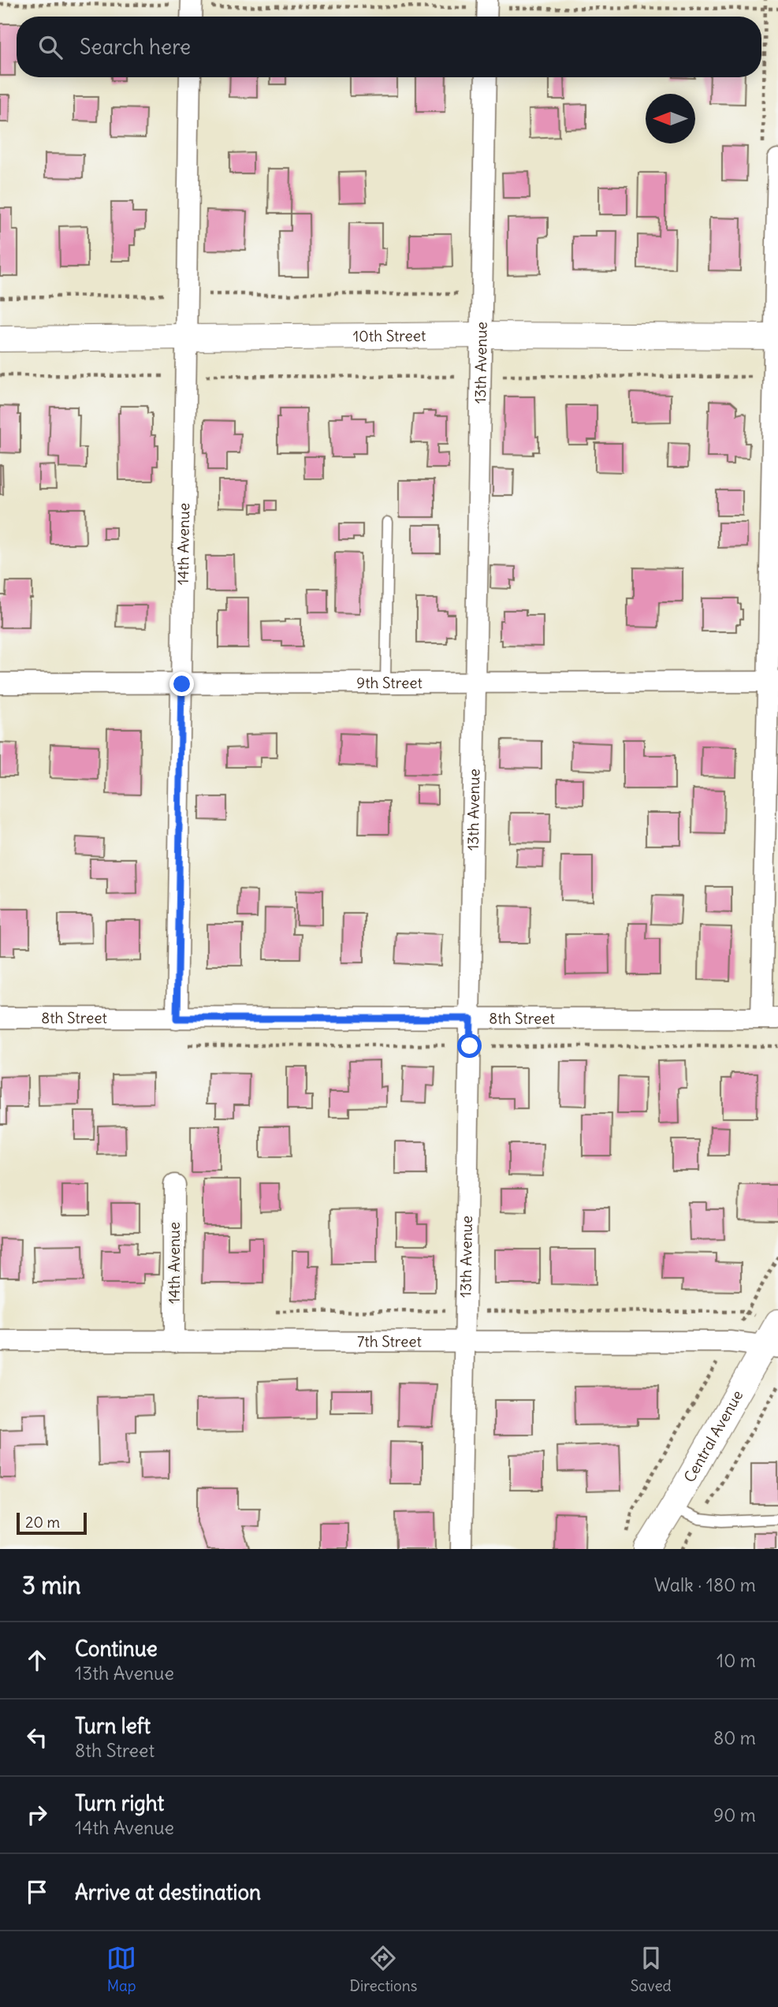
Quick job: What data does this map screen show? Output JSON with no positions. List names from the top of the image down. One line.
{"streets":{"street":["10th Street","13th Avenue","14th Avenue","9th Street","8th Street","7th Street","Central Avenue"]},"crossings":[["10th Street","13th Avenue"],["10th Street","14th Avenue"],["13th Avenue","9th Street"],["13th Avenue","8th Street"],["13th Avenue","7th Street"],["14th Avenue","9th Street"],["14th Avenue","8th Street"],["14th Avenue","7th Street"],["7th Street","Central Avenue"]],"scale_bar":"20 m","north":"left","page":{"search":"Search here","scale":"20 m","heading":["3 min","Walk · 180 m"],"list":[["Continue","13th Avenue","10 m"],["Turn left","8th Street","80 m"],["Turn right","14th Avenue","90 m"],"Arrive at destination"],"nav":["Map","Directions","Saved"]}}
